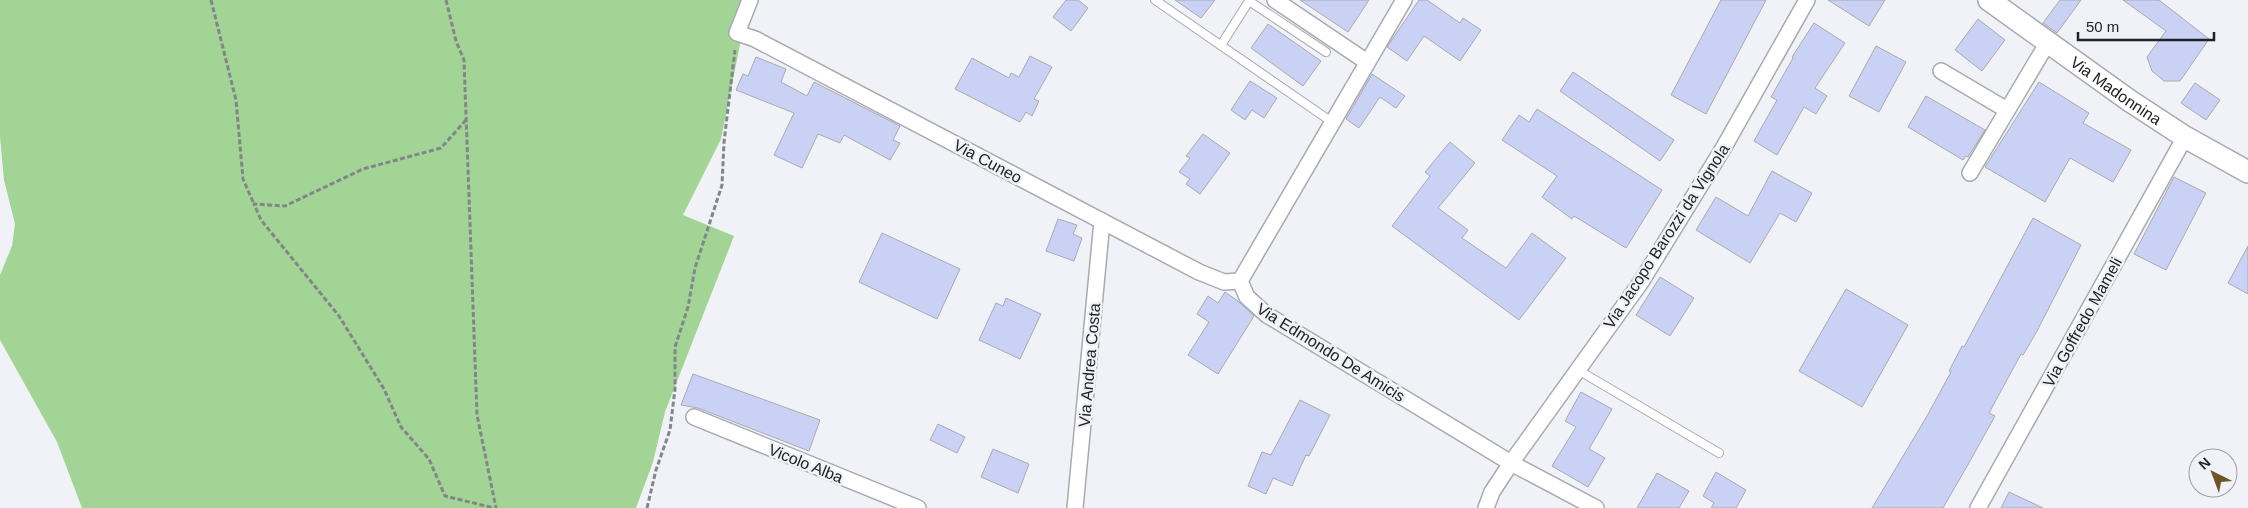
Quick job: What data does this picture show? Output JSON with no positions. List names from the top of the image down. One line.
{"streets":{"street":["Via Madonnina","Via Cuneo","Via Jacopo Barozzi da Vignola","Via Goffredo Mameli","Via Edmondo De Amicis","Via Andrea Costa","Vicolo Alba"]},"crossings":[["Via Madonnina","Via Goffredo Mameli"],["Via Cuneo","Via Edmondo De Amicis"],["Via Cuneo","Via Andrea Costa"],["Via Jacopo Barozzi da Vignola","Via Edmondo De Amicis"]],"scale_bar":"50 m","north":"top left"}
